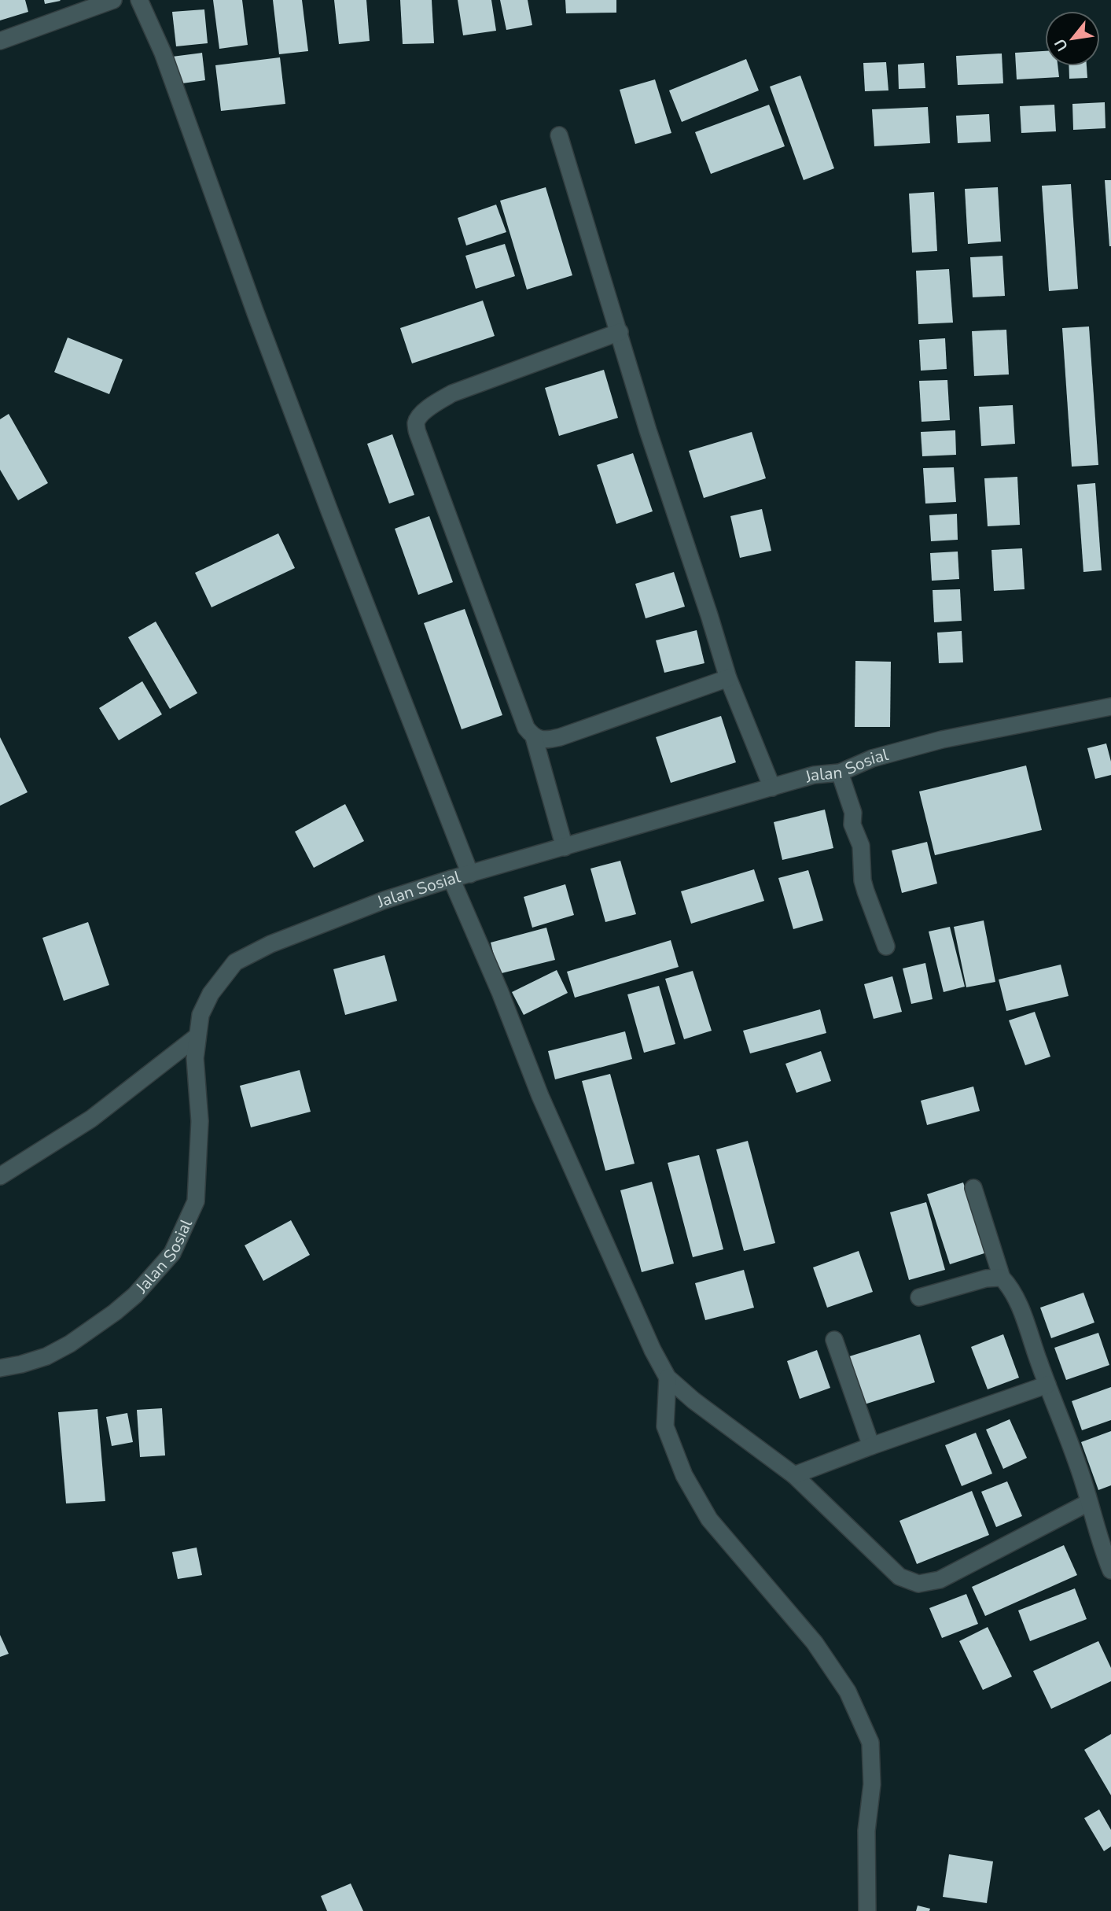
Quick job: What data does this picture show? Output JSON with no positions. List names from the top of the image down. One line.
{"streets":{"street":["Jalan Sosial"]},"north":"bottom left"}
